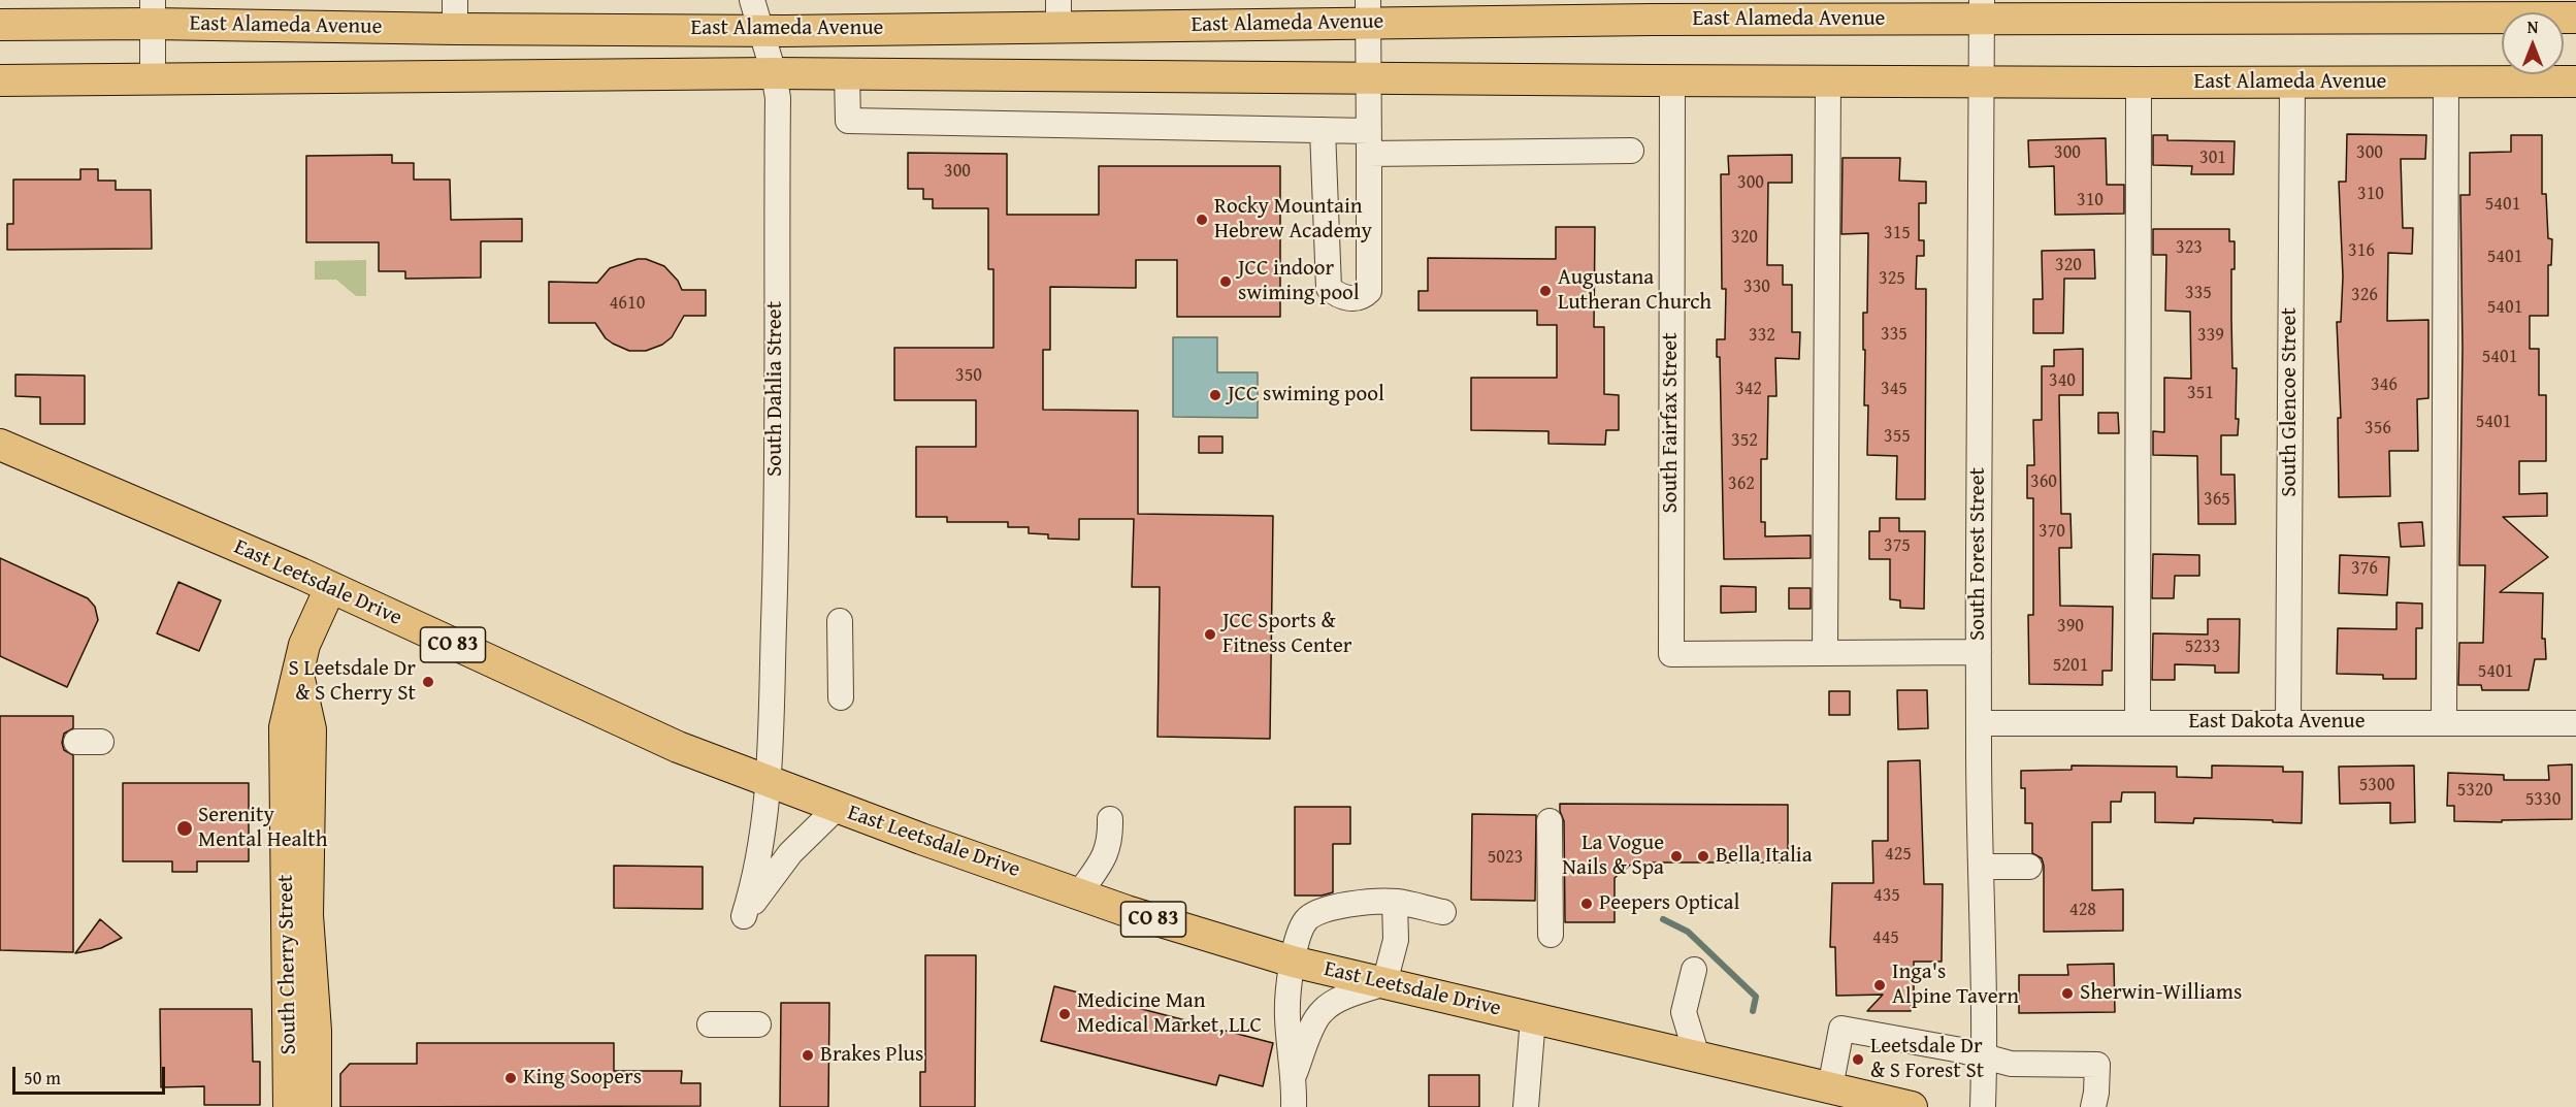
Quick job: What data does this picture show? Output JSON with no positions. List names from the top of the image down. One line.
{"streets":{"main road":["East Alameda Avenue","East Leetsdale Drive","CO 83","South Cherry Street"],"street":["South Dahlia Street","South Glencoe Street","South Fairfax Street","South Forest Street","East Dakota Avenue"]},"crossings":[["East Alameda Avenue","South Dahlia Street"],["East Alameda Avenue","South Glencoe Street"],["East Alameda Avenue","South Fairfax Street"],["East Alameda Avenue","South Forest Street"],["South Dahlia Street","East Leetsdale Drive"],["South Glencoe Street","East Dakota Avenue"],["South Forest Street","East Dakota Avenue"],["East Leetsdale Drive","South Cherry Street"]],"places":["Rocky Mountain Hebrew Academy","JCC indoor swiming pool","Augustana Lutheran Church","JCC swiming pool","JCC Sports & Fitness Center","S Leetsdale Dr & S Cherry St","Serenity Mental Health","La Vogue Nails & Spa","Bella Italia","Peepers Optical","Inga's Alpine Tavern","Sherwin-Williams","Medicine Man Medical Market, LLC","Brakes Plus","Leetsdale Dr & S Forest St","King Soopers"],"house_numbers":["300","300","301","300","300","310","310","5401","315","320","323","316","5401","320","325","330","335","326","4610","5401","335","332","339","5401","350","340","346","342","345","351","5401","356","355","352","360","362","365","370","375","376","390","5233","5201","5401","5300","5320","5330","425","5023","435","428","445"],"scale_bar":"50 m","north":"top"}
